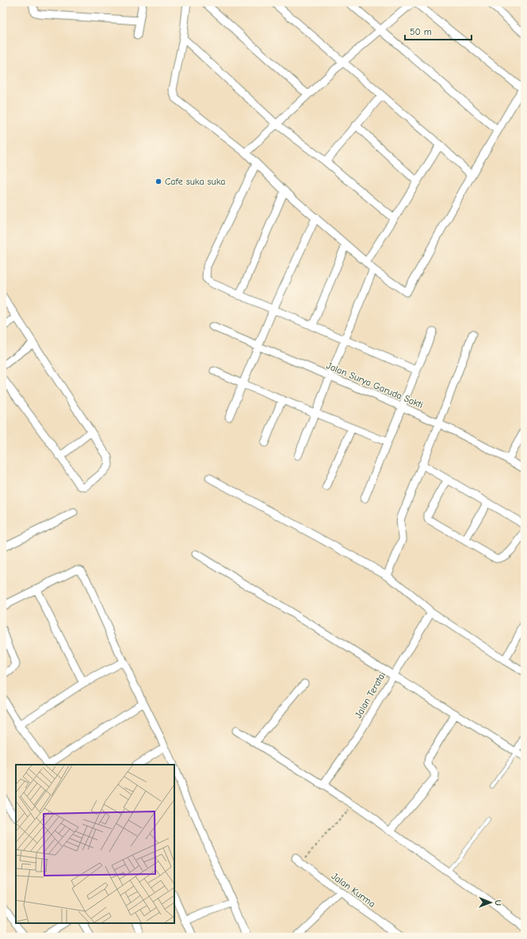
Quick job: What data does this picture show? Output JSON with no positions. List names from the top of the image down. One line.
{"streets":{"street":["Jalan Surya Garuda Sakti","Jalan Teratai","Jalan Kurma"]},"places":["Cafe suka suka"],"scale_bar":"50 m","north":"right"}
